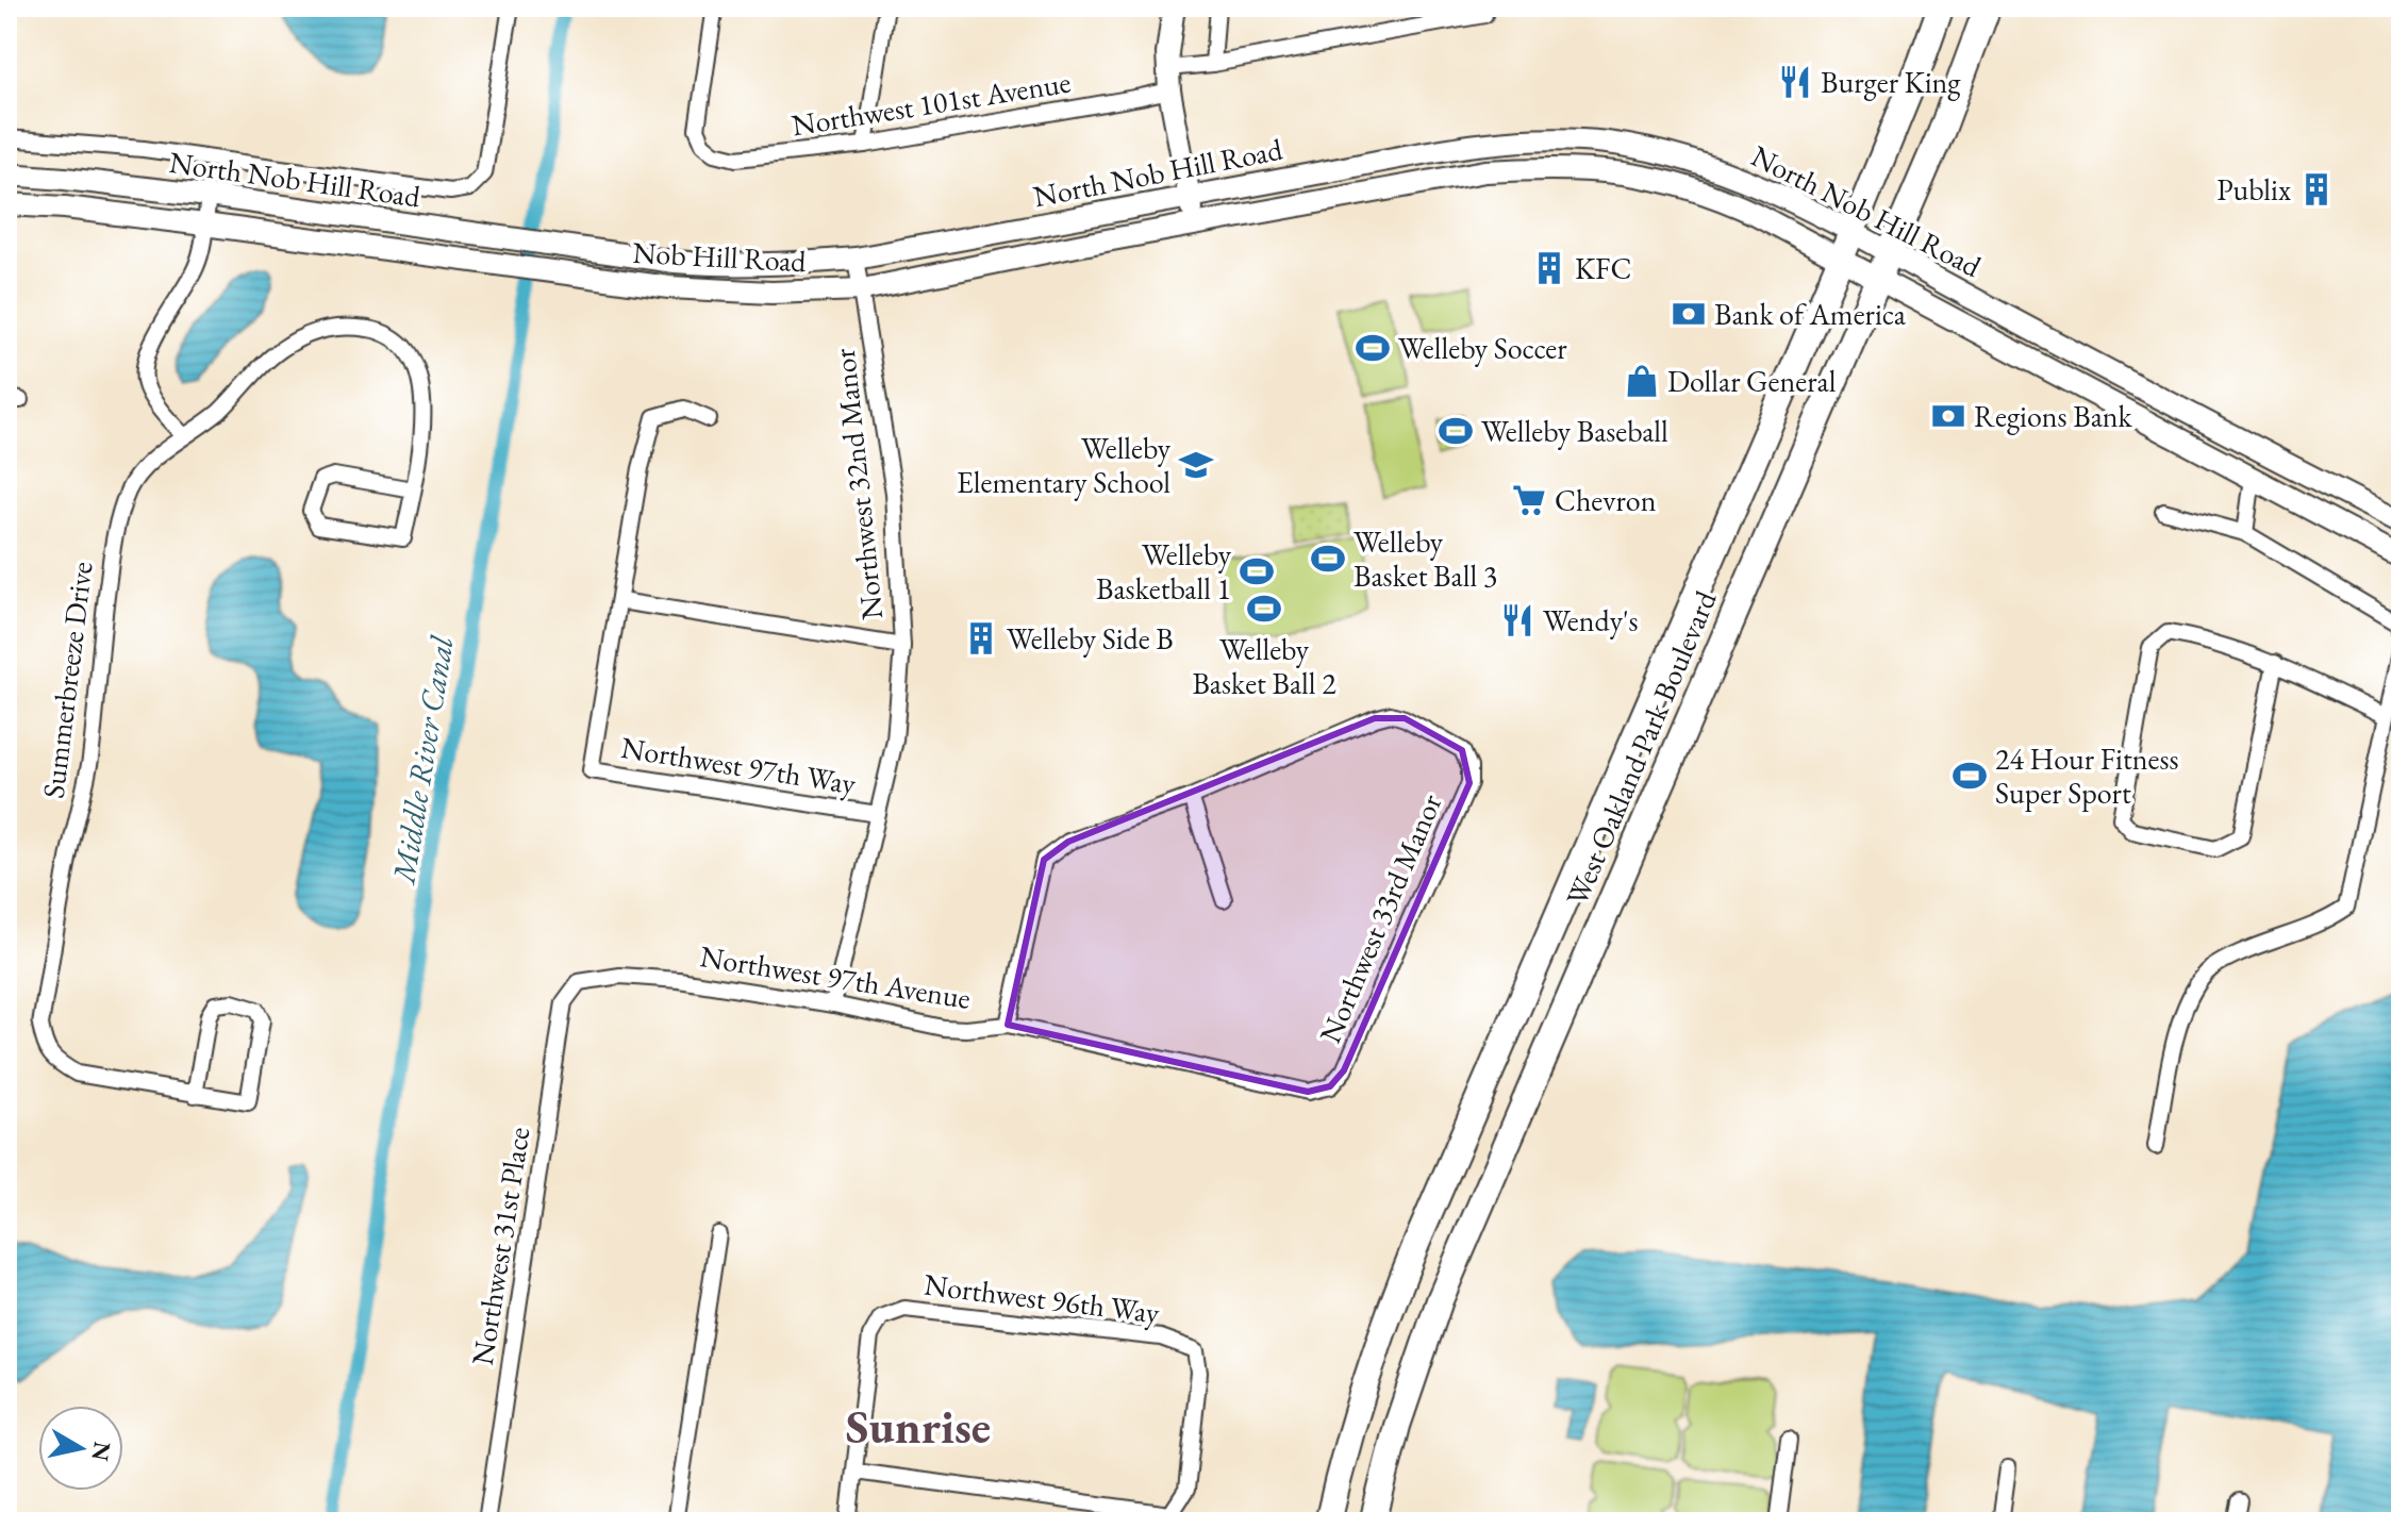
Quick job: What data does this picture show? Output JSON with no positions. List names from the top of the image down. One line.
{"streets":{"main road":["North Nob Hill Road","Nob Hill Road","West Oakland Park Boulevard"],"street":["Northwest 101st Avenue","Northwest 32nd Manor","Summerbreeze Drive","Northwest 97th Way","Northwest 33rd Manor","Northwest 97th Avenue","Northwest 31st Place","Northwest 96th Way"]},"crossings":[["North Nob Hill Road","Nob Hill Road"],["North Nob Hill Road","Northwest 32nd Manor"],["North Nob Hill Road","West Oakland Park Boulevard"],["Nob Hill Road","Northwest 32nd Manor"],["Northwest 32nd Manor","Northwest 97th Way"],["Northwest 32nd Manor","Northwest 97th Avenue"],["Northwest 33rd Manor","Northwest 97th Avenue"],["Northwest 97th Avenue","Northwest 31st Place"]],"districts":["Sunrise"],"water":["Middle River Canal"],"places":{"restaurant":["Burger King","Wendy's"],"building":["Publix","KFC","Welleby Side B"],"bank":["Bank of America","Regions Bank"],"sports":["Welleby Soccer","Welleby Baseball","Welleby Basket Ball 3","Welleby Basketball 1","Welleby Basket Ball 2","24 Hour Fitness Super Sport"],"shop":["Dollar General"],"school or university":["Welleby Elementary School"],"supermarket":["Chevron"]},"north":"right"}
